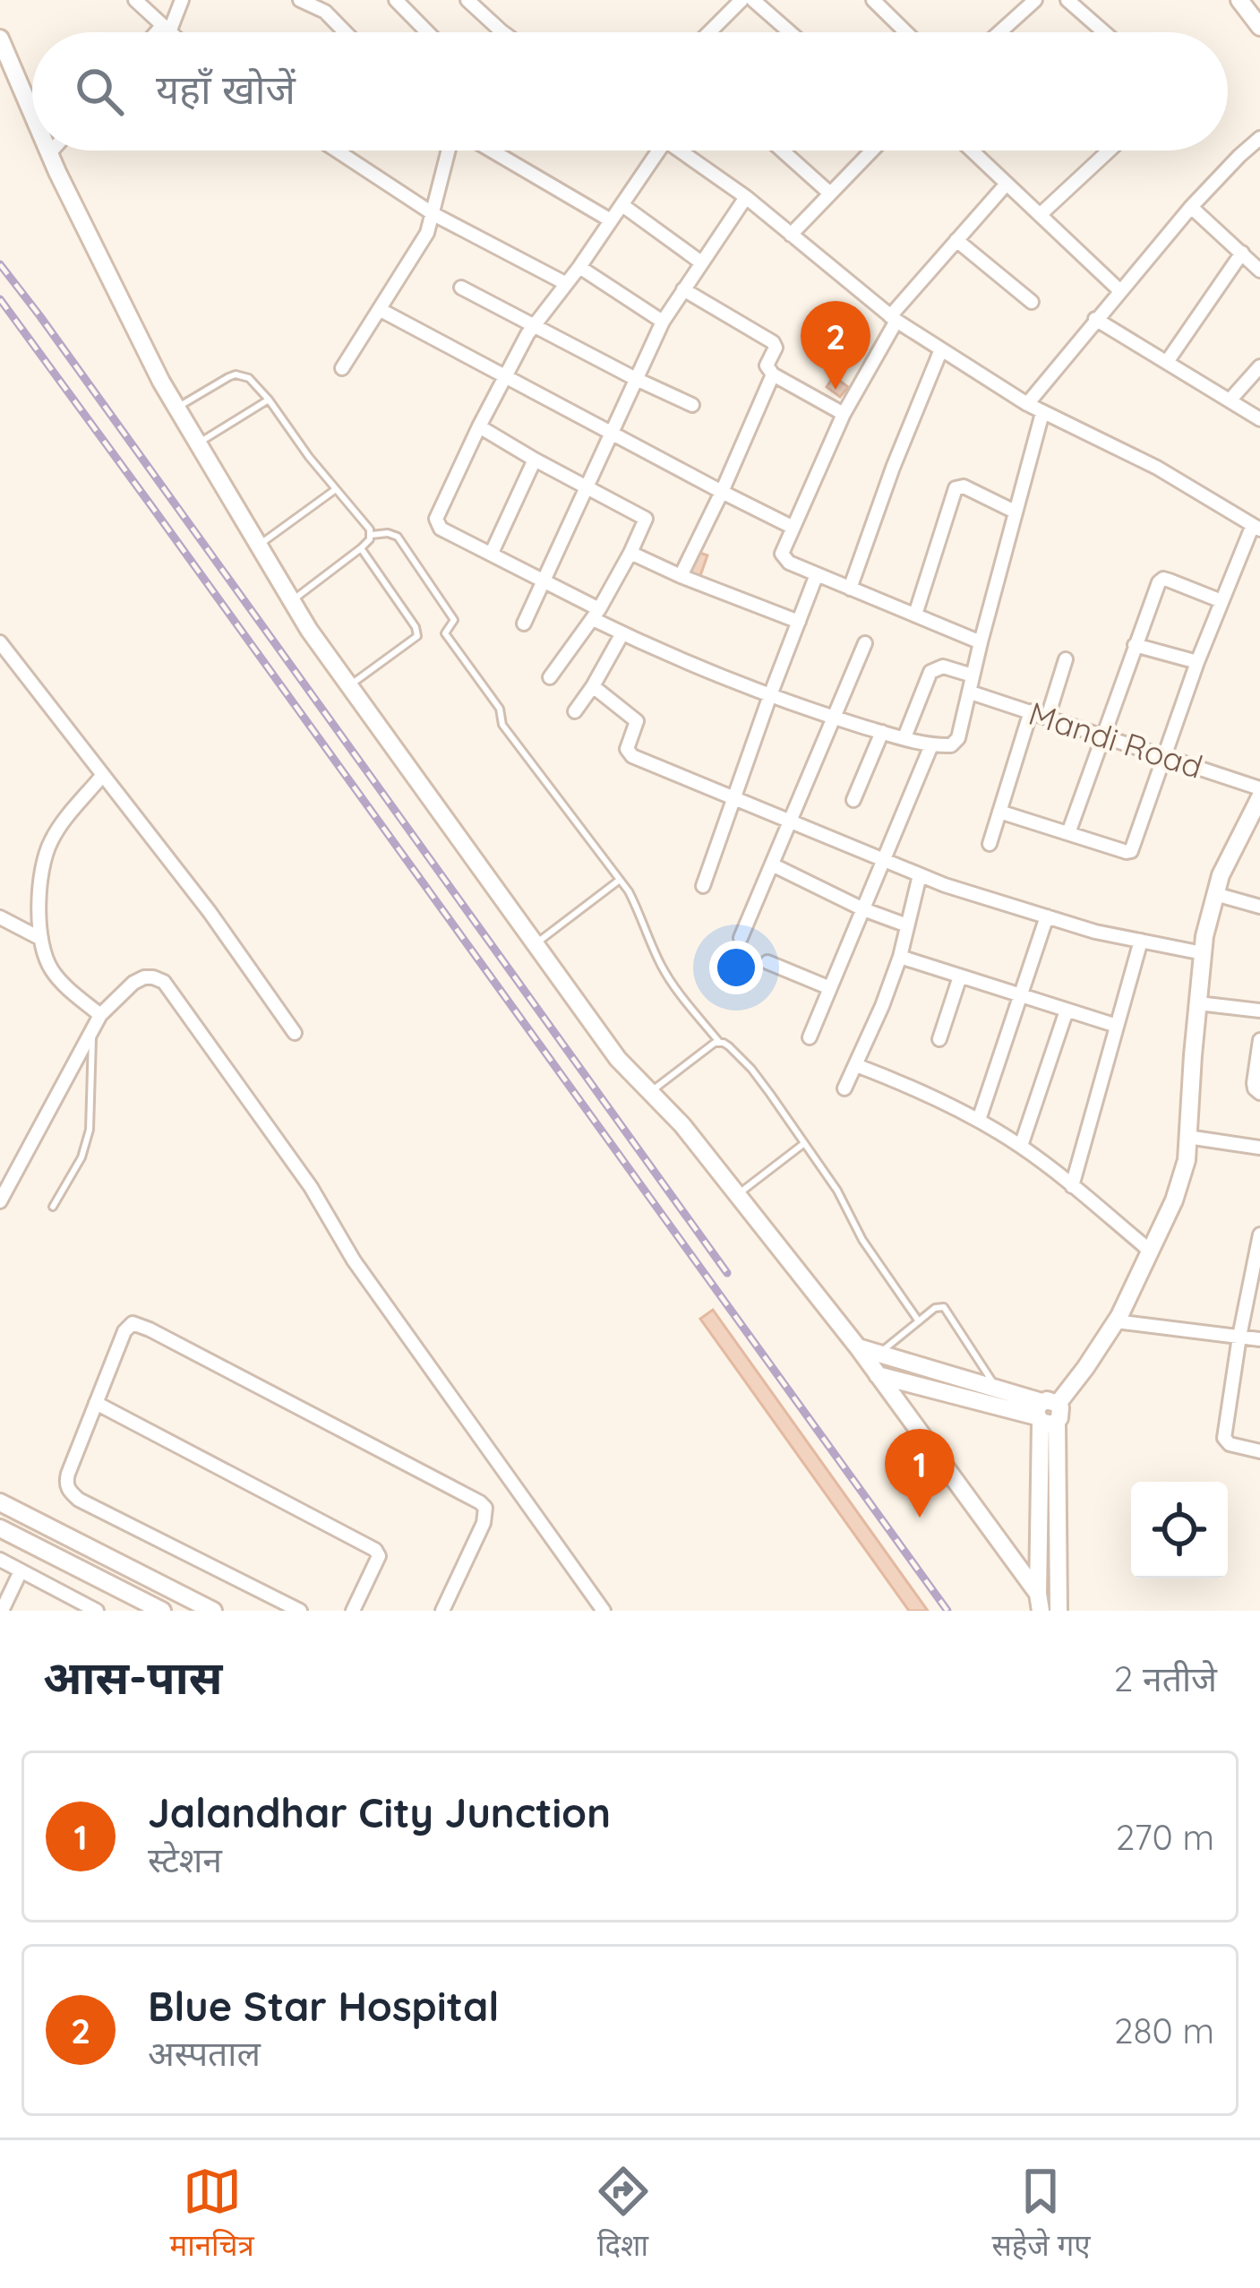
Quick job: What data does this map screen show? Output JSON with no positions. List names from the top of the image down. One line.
{"streets":{"street":["Mandi Road"]},"page":{"search":"यहाँ खोजें","pins":["2","1"],"heading":["आस-पास","2 नतीजे"],"list":[{"mark":"1","name":"Jalandhar City Junction","note":"स्टेशन","value":"270 m"},{"mark":"2","name":"Blue Star Hospital","note":"अस्पताल","value":"280 m"}],"nav":["मानचित्र","दिशा","सहेजे गए"]}}
